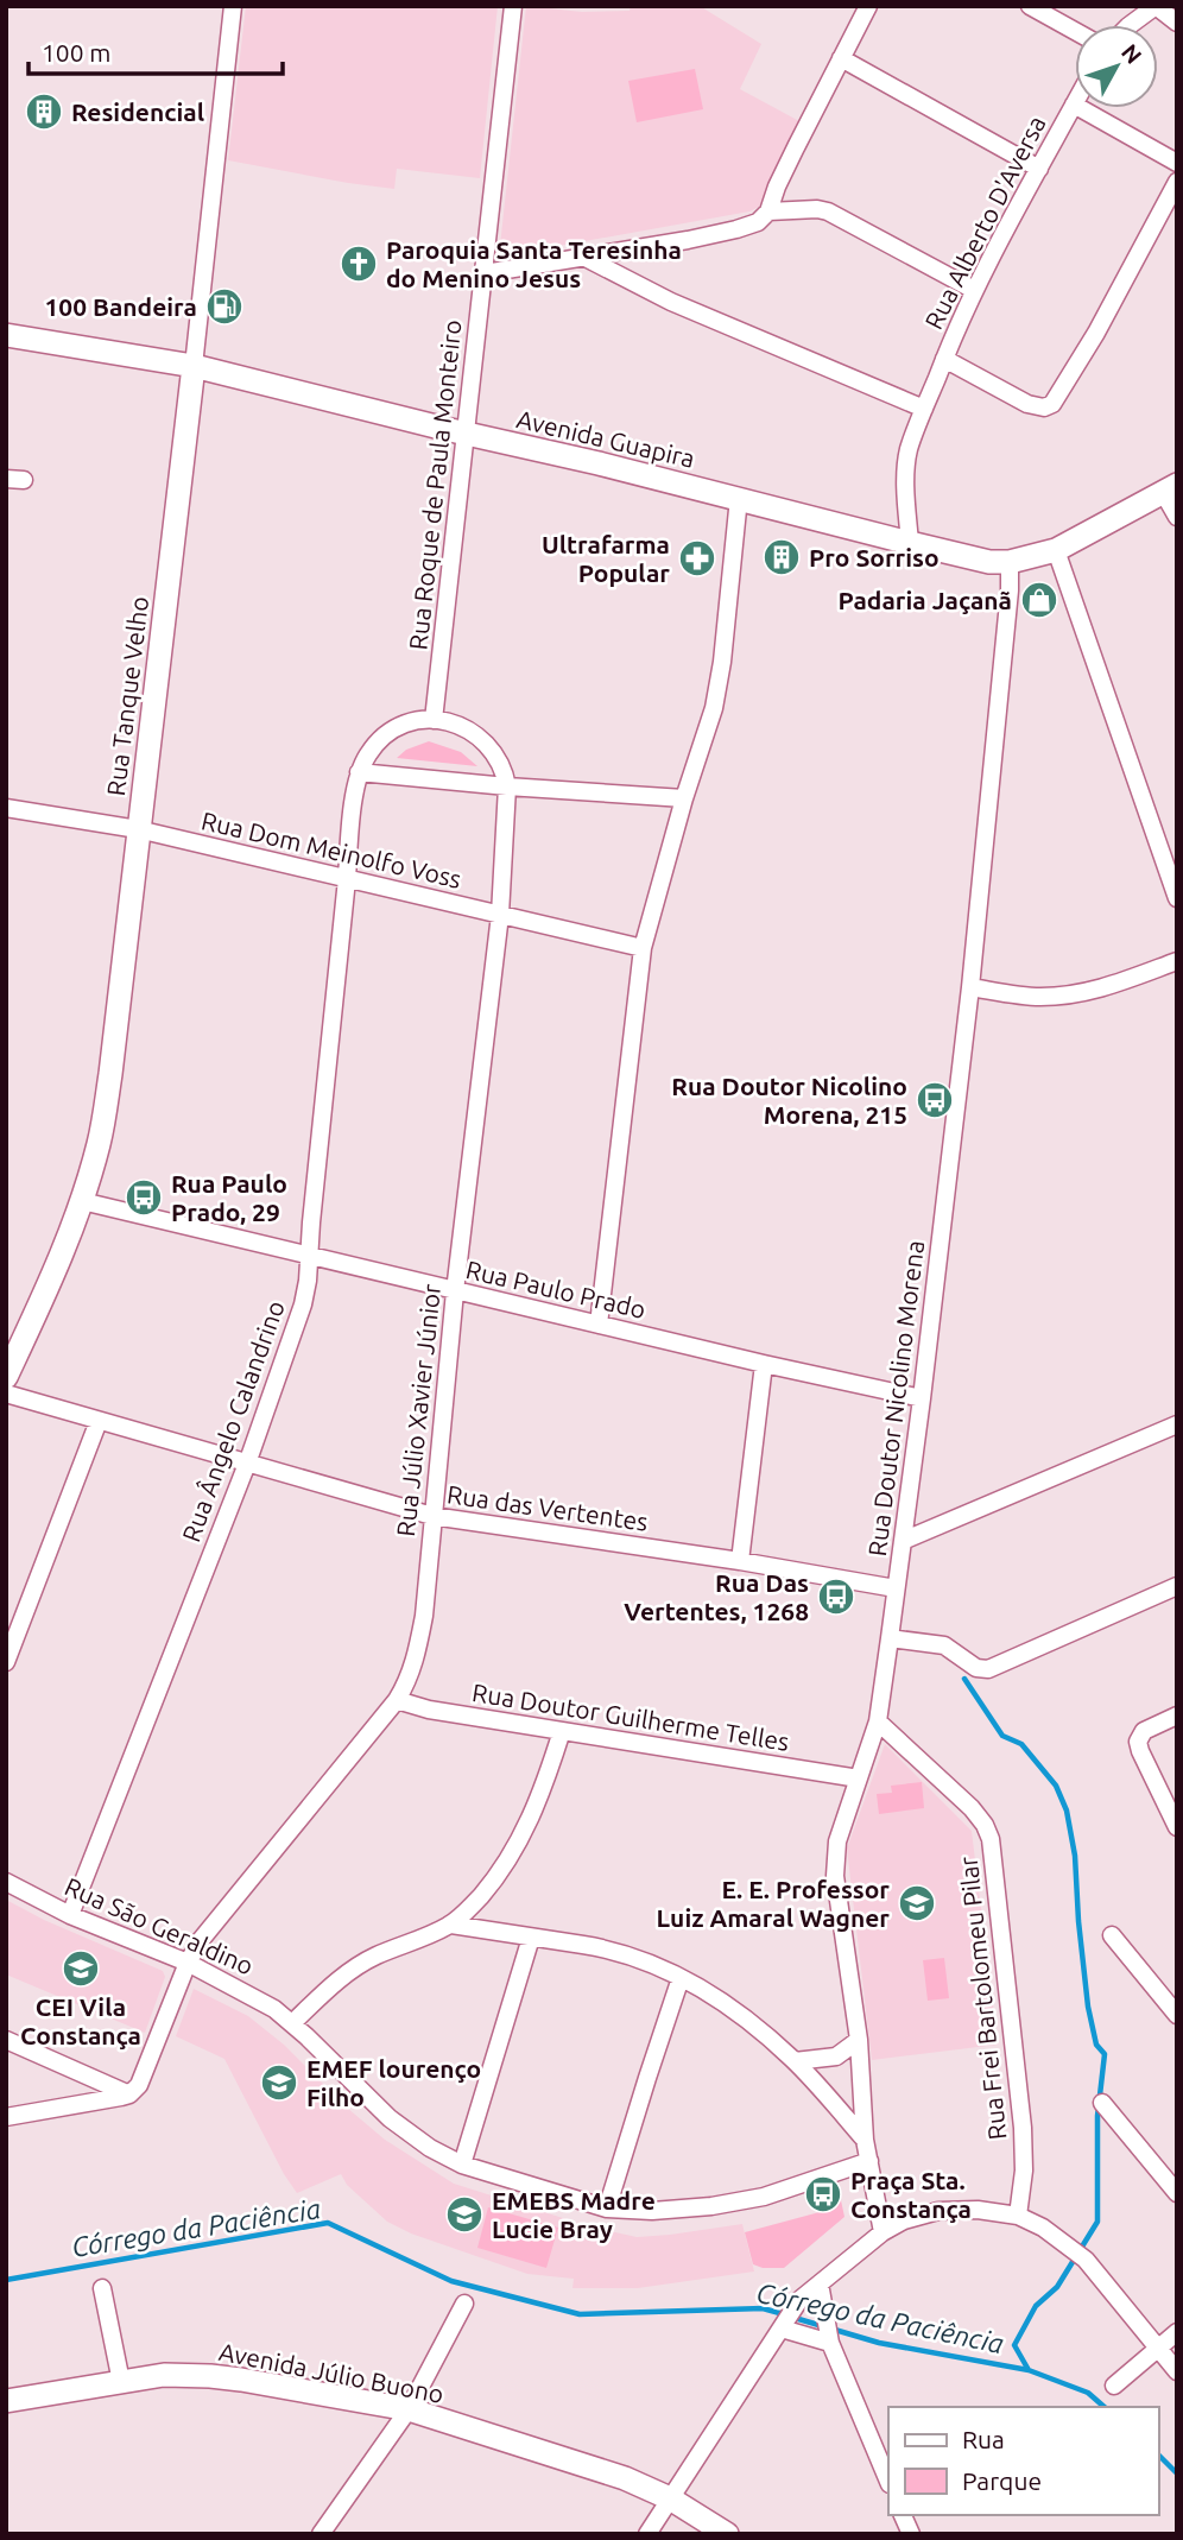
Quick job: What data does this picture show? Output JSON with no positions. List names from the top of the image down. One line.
{"streets":{"street":["Rua Alberto D'Aversa","Avenida Guapira","Rua Roque de Paula Monteiro","Rua Tanque Velho","Rua Dom Meinolfo Voss","Rua Paulo Prado","Rua Doutor Nicolino Morena","Rua Júlio Xavier Júnior","Rua Ângelo Calandrino","Rua das Vertentes","Rua Doutor Guilherme Telles","Rua São Geraldino","Rua Frei Bartolomeu Pilar","Avenida Júlio Buono"]},"crossings":[["Rua Alberto D'Aversa","Avenida Guapira"],["Avenida Guapira","Rua Roque de Paula Monteiro"],["Avenida Guapira","Rua Tanque Velho"],["Avenida Guapira","Rua Doutor Nicolino Morena"],["Rua Tanque Velho","Rua Dom Meinolfo Voss"],["Rua Tanque Velho","Rua Paulo Prado"],["Rua Dom Meinolfo Voss","Rua Júlio Xavier Júnior"],["Rua Dom Meinolfo Voss","Rua Ângelo Calandrino"],["Rua Paulo Prado","Rua Doutor Nicolino Morena"],["Rua Paulo Prado","Rua Júlio Xavier Júnior"],["Rua Paulo Prado","Rua Ângelo Calandrino"],["Rua Doutor Nicolino Morena","Rua das Vertentes"],["Rua Doutor Nicolino Morena","Rua Doutor Guilherme Telles"],["Rua Doutor Nicolino Morena","Rua São Geraldino"],["Rua Doutor Nicolino Morena","Rua Frei Bartolomeu Pilar"],["Rua Júlio Xavier Júnior","Rua das Vertentes"],["Rua Júlio Xavier Júnior","Rua Doutor Guilherme Telles"],["Rua Júlio Xavier Júnior","Rua São Geraldino"],["Rua Ângelo Calandrino","Rua das Vertentes"],["Rua Ângelo Calandrino","Rua São Geraldino"]],"water":["Córrego da Paciência"],"places":{"building":["Residencial","Pro Sorriso"],"church":["Paroquia Santa Teresinha do Menino Jesus"],"fuel station":["100 Bandeira"],"pharmacy":["Ultrafarma Popular"],"shop":["Padaria Jaçanã"],"bus stop":["Rua Doutor Nicolino Morena, 215","Rua Paulo Prado, 29","Rua Das Vertentes, 1268","Praça Sta. Constança"],"school or university":["E. E. Professor Luiz Amaral Wagner","CEI Vila Constança","EMEF lourenço Filho","EMEBS Madre Lucie Bray"]},"legend":["Rua","Parque"],"scale_bar":"100 m","north":"top right"}
